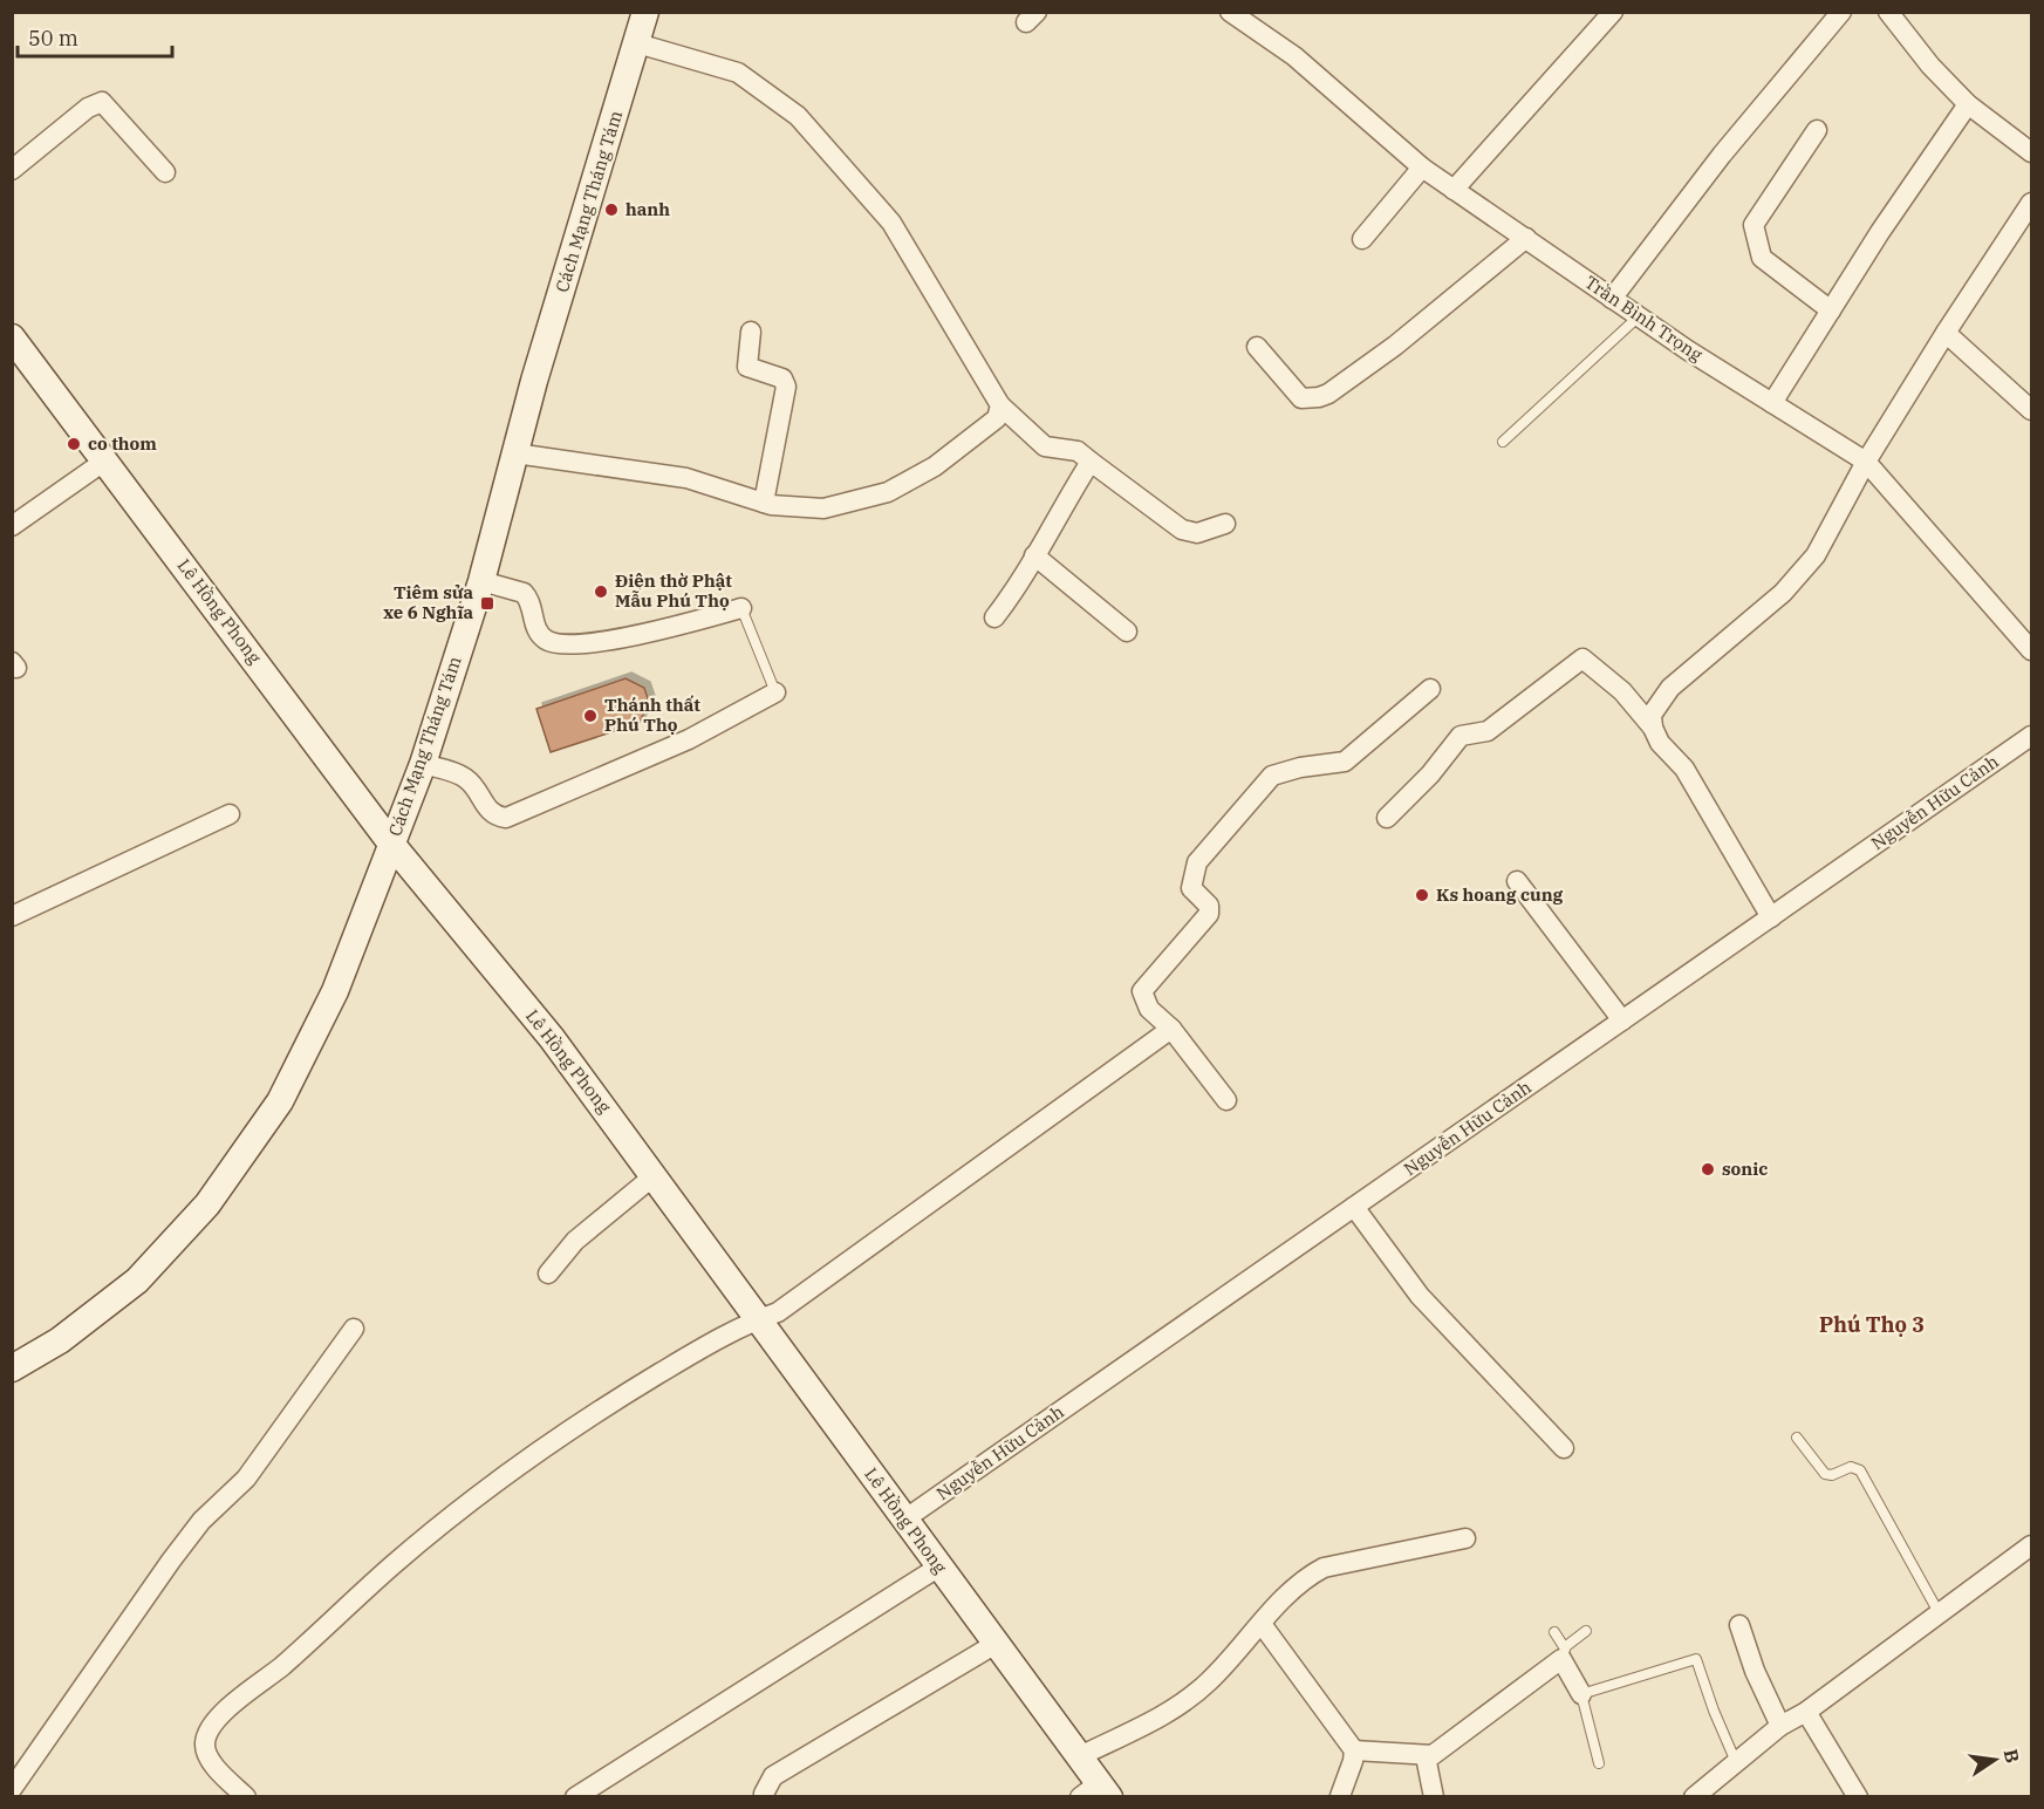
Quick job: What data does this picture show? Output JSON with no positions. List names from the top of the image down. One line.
{"streets":{"street":["Cách Mạng Tháng Tám","Trần Bình Trọng","Lê Hồng Phong","Nguyễn Hữu Cảnh"]},"crossings":[["Cách Mạng Tháng Tám","Lê Hồng Phong"],["Lê Hồng Phong","Nguyễn Hữu Cảnh"]],"districts":["Phú Thọ 3"],"places":{"other":["hanh","co thom","Điện thờ Phật Mẫu Phú Thọ","Thánh thất Phú Thọ","Ks hoang cung","sonic"],"transit":["Tiêm sửa xe 6 Nghĩa"]},"scale_bar":"50 m","north":"right"}
